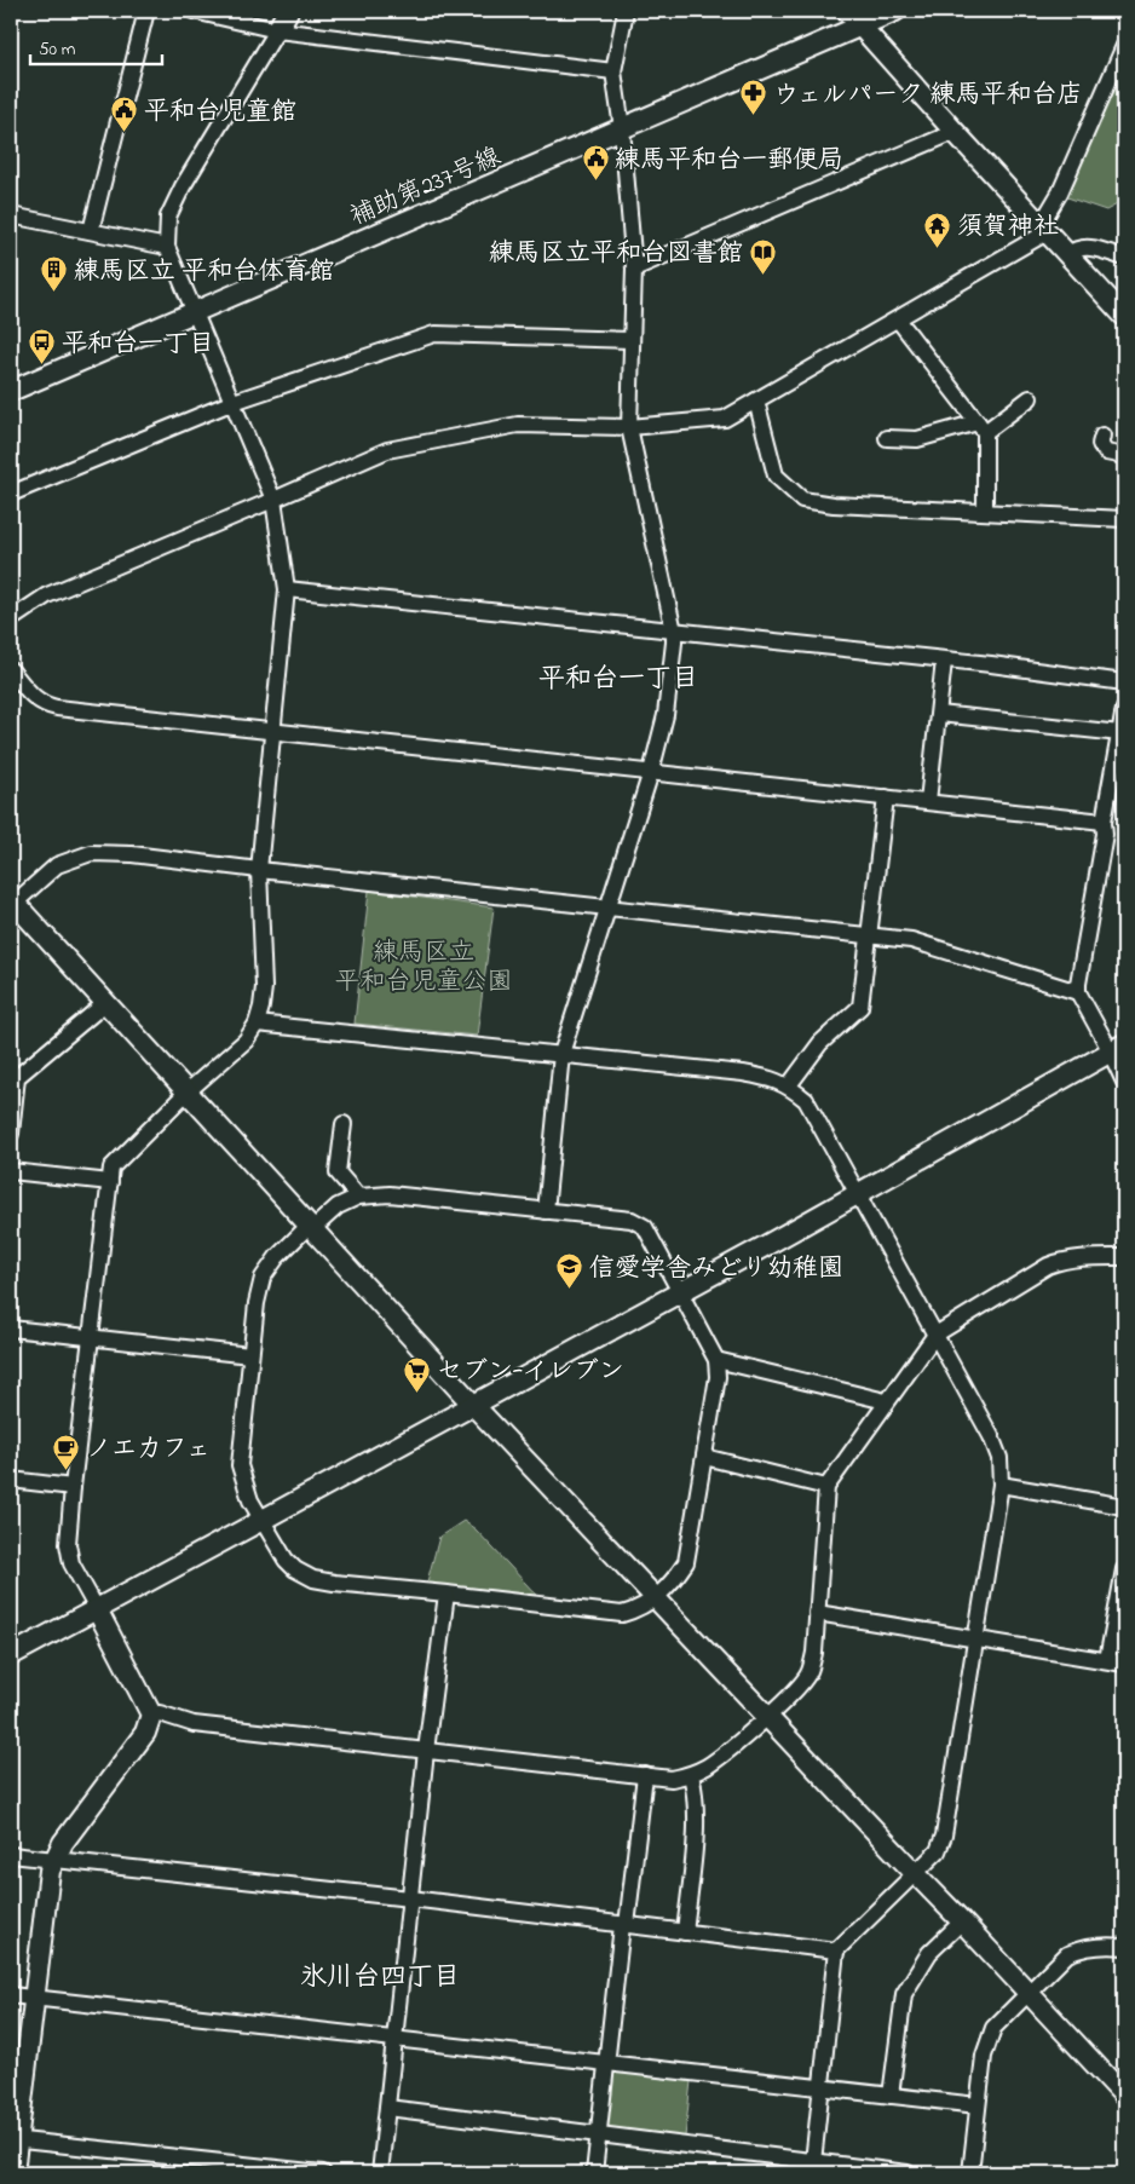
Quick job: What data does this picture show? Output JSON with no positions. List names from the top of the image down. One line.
{"streets":{"street":["補助第237号線"]},"districts":["平和台一丁目","氷川台四丁目"],"parks":["練馬区立 平和台児童公園"],"places":{"pharmacy":["ウェルパーク 練馬平和台店"],"public building":["平和台児童館","練馬平和台一郵便局"],"temple":["須賀神社"],"library":["練馬区立平和台図書館"],"building":["練馬区立 平和台体育館"],"bus stop":["平和台一丁目"],"school or university":["信愛学舎みどり幼稚園"],"supermarket":["セブン-イレブン"],"cafe":["ノエカフェ"]},"scale_bar":"50 m"}
